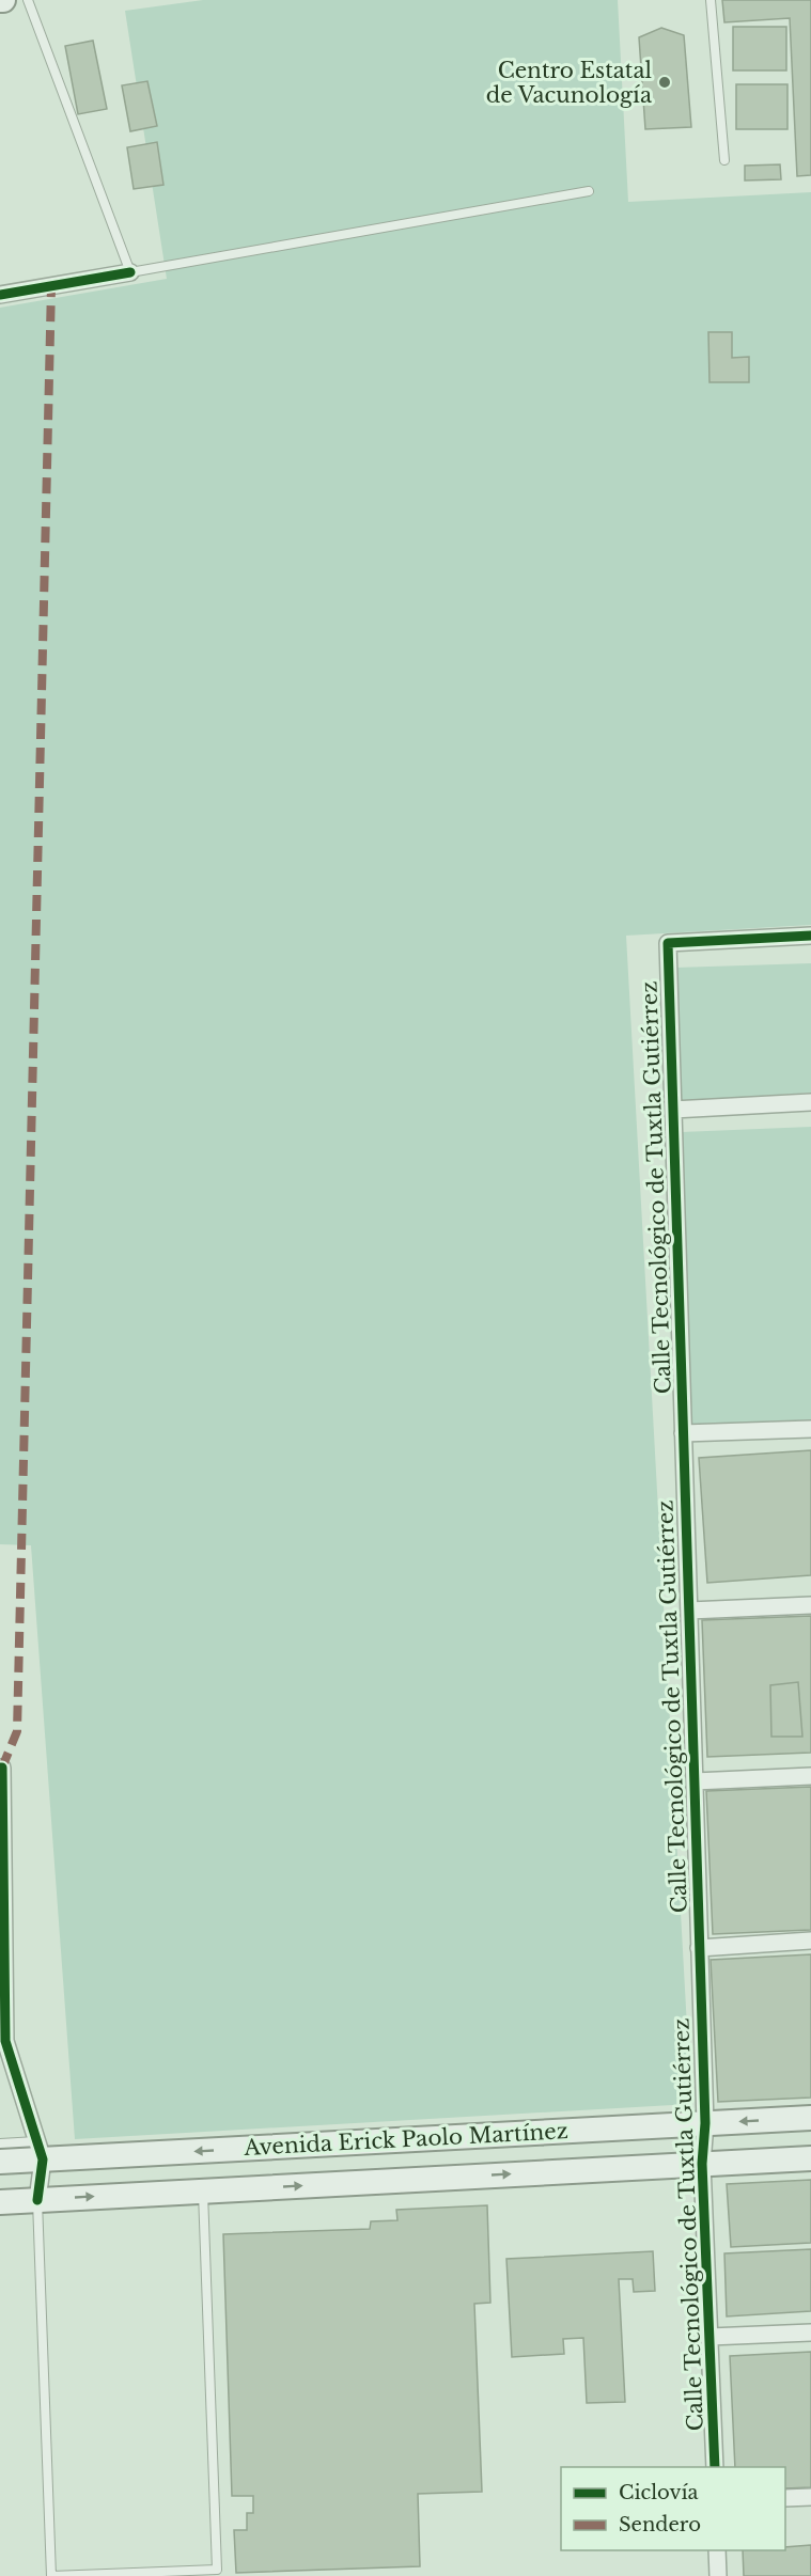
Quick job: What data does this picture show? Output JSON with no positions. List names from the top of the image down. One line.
{"streets":{"main road":["Avenida Erick Paolo Martínez"],"street":["Calle Tecnológico de Tuxtla Gutiérrez"]},"crossings":[["Calle Tecnológico de Tuxtla Gutiérrez","Avenida Erick Paolo Martínez"]],"places":["Centro Estatal de Vacunología"],"legend":["Ciclovía","Sendero"]}
